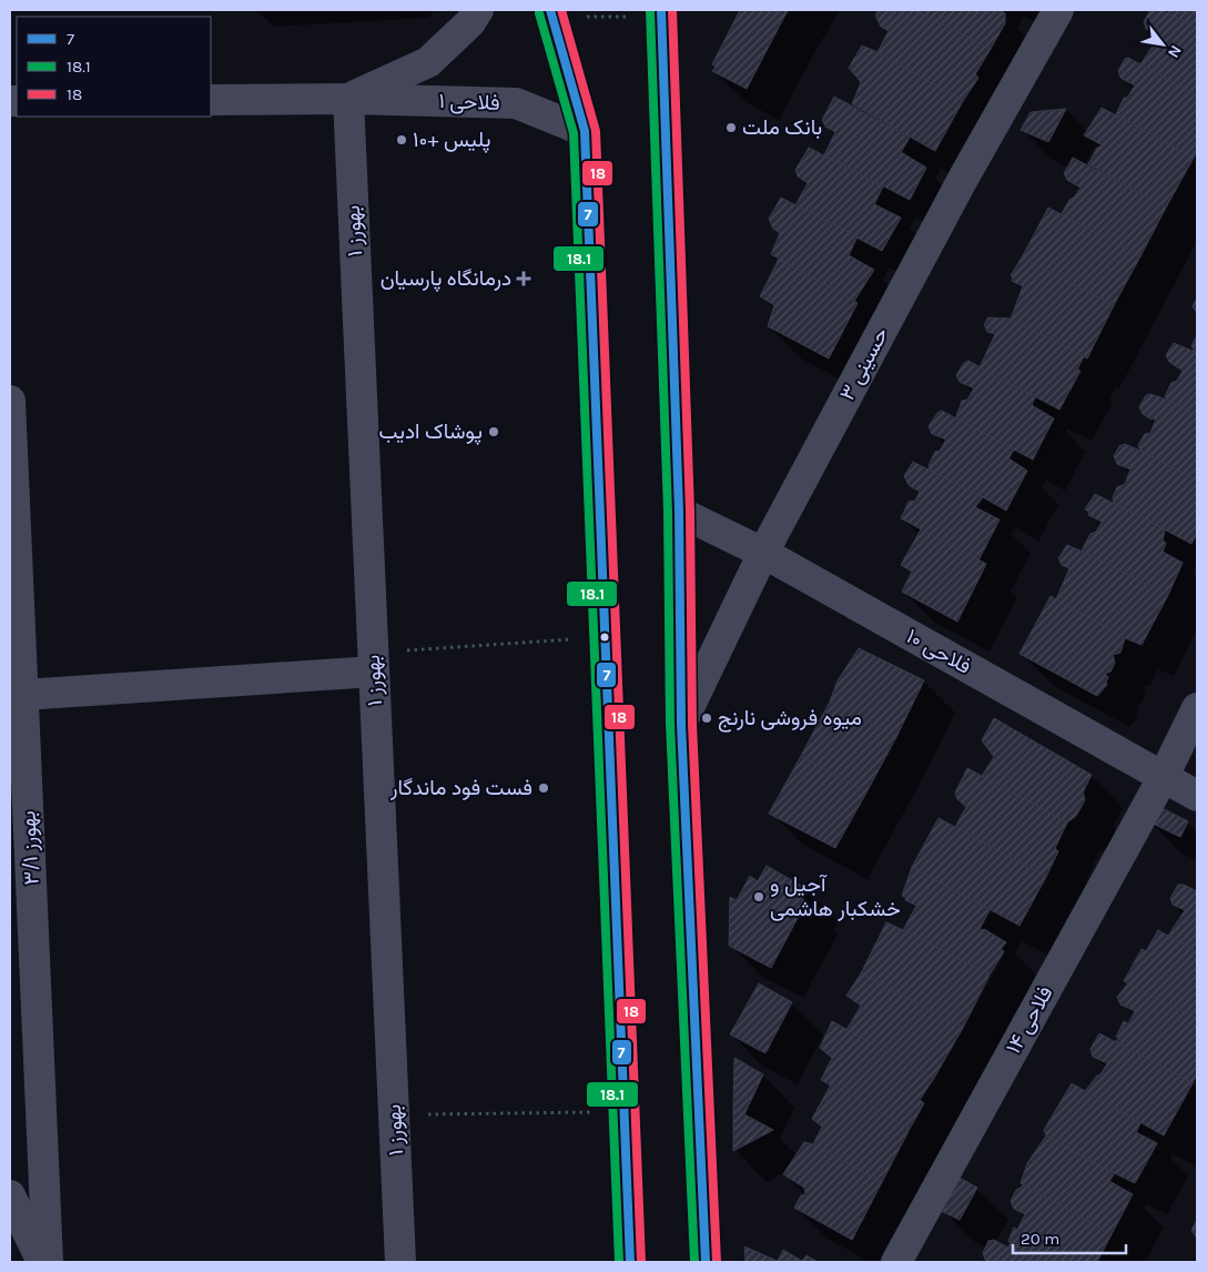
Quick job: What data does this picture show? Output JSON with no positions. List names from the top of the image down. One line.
{"streets":{"street":["فلاحی ۱","بهورز ۱","حسینی ۳","فلاحی ۱۰","بهورز ۳/۱","فلاحی ۱۴"]},"crossings":[["فلاحی ۱","بهورز ۱"],["حسینی ۳","فلاحی ۱۰"],["فلاحی ۱۰","فلاحی ۱۴"]],"places":{"other":["بانک ملت","پلیس +۱۰","پوشاک ادیب","میوه فروشی نارنج","فست فود ماندگار","آجیل و خشکبار هاشمی"],"health":["درمانگاه پارسیان"]},"lines":["transit line 7","transit line 18.1","transit line 18"],"legend":["7","18.1","18"],"scale_bar":"20 m","north":"bottom right"}
